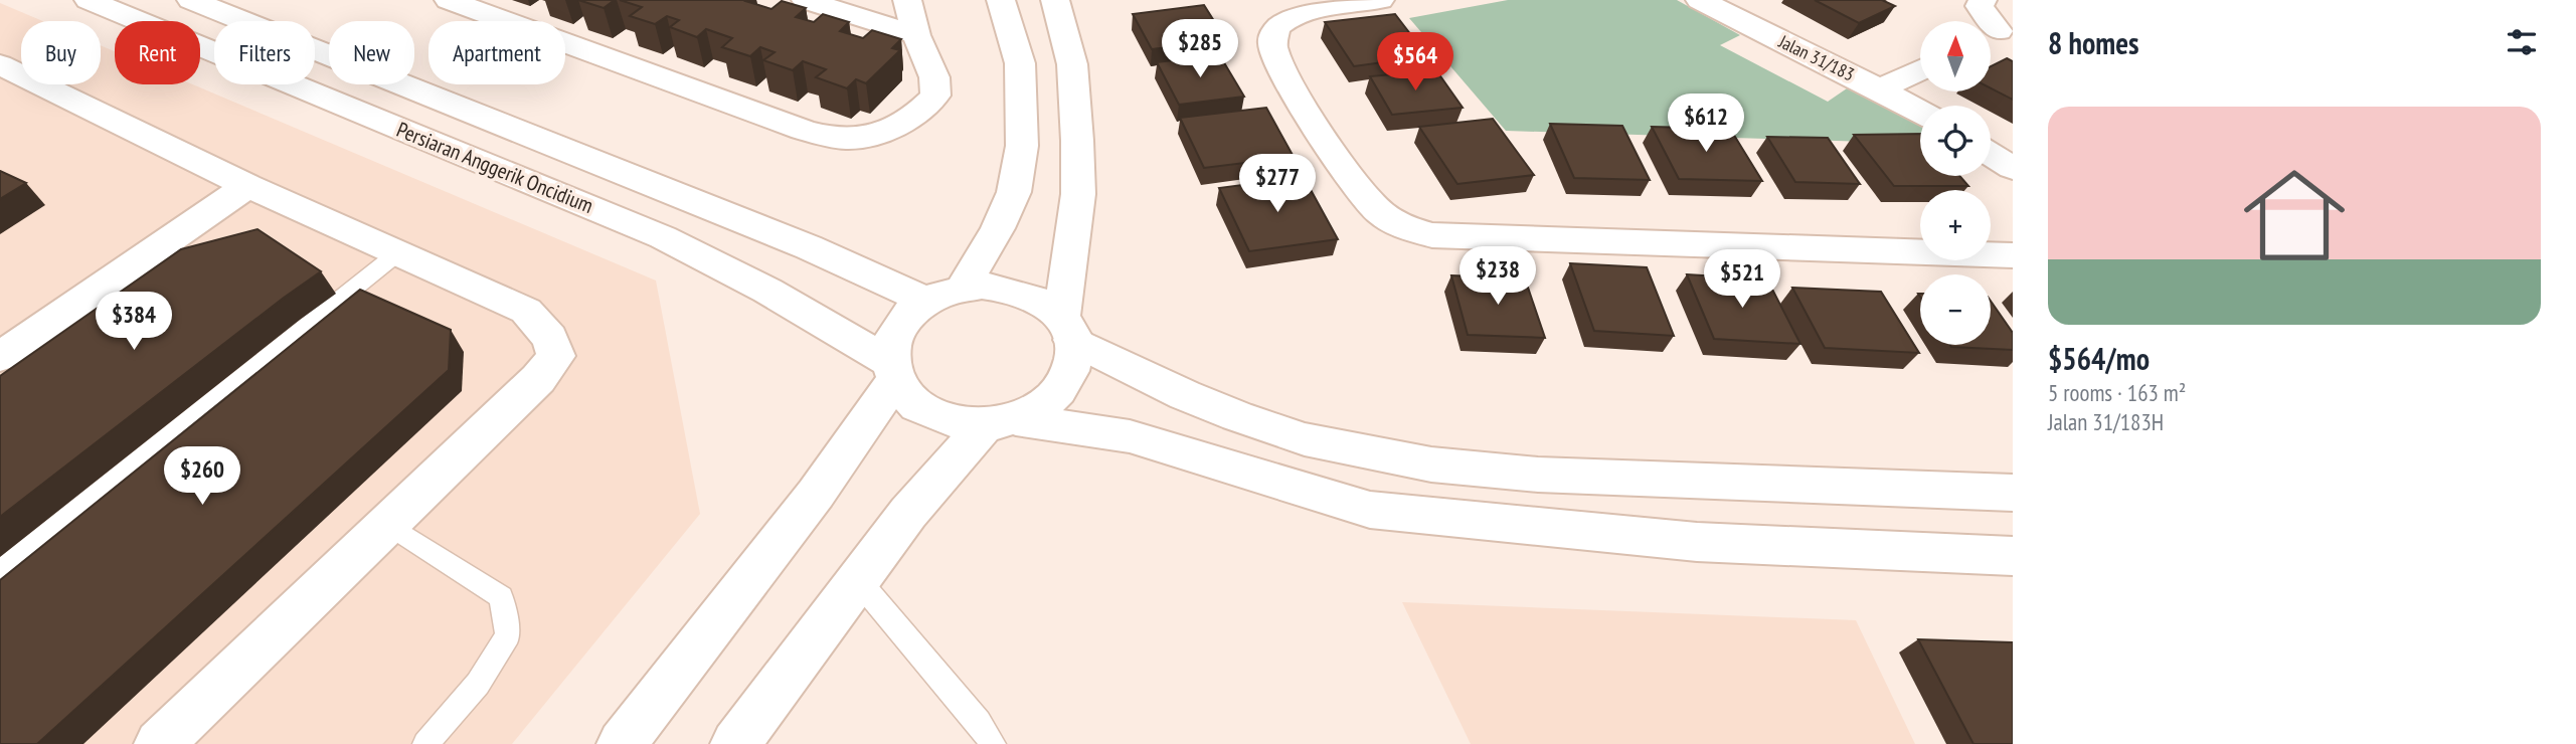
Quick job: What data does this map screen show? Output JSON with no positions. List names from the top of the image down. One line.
{"streets":{"street":["Jalan 31/183","Persiaran Anggerik Oncidium"]},"north":"top","page":{"heading":"8 homes","price":["$285","$564","$612","$277","$238","$521","$384","$260"],"map_buttons":["+","−"],"chip":["Buy","Rent","Filters","New","Apartment"],"list":[{"name":"$564/mo","note":"5 rooms · 163 m² · Jalan 31/183H"}]}}
